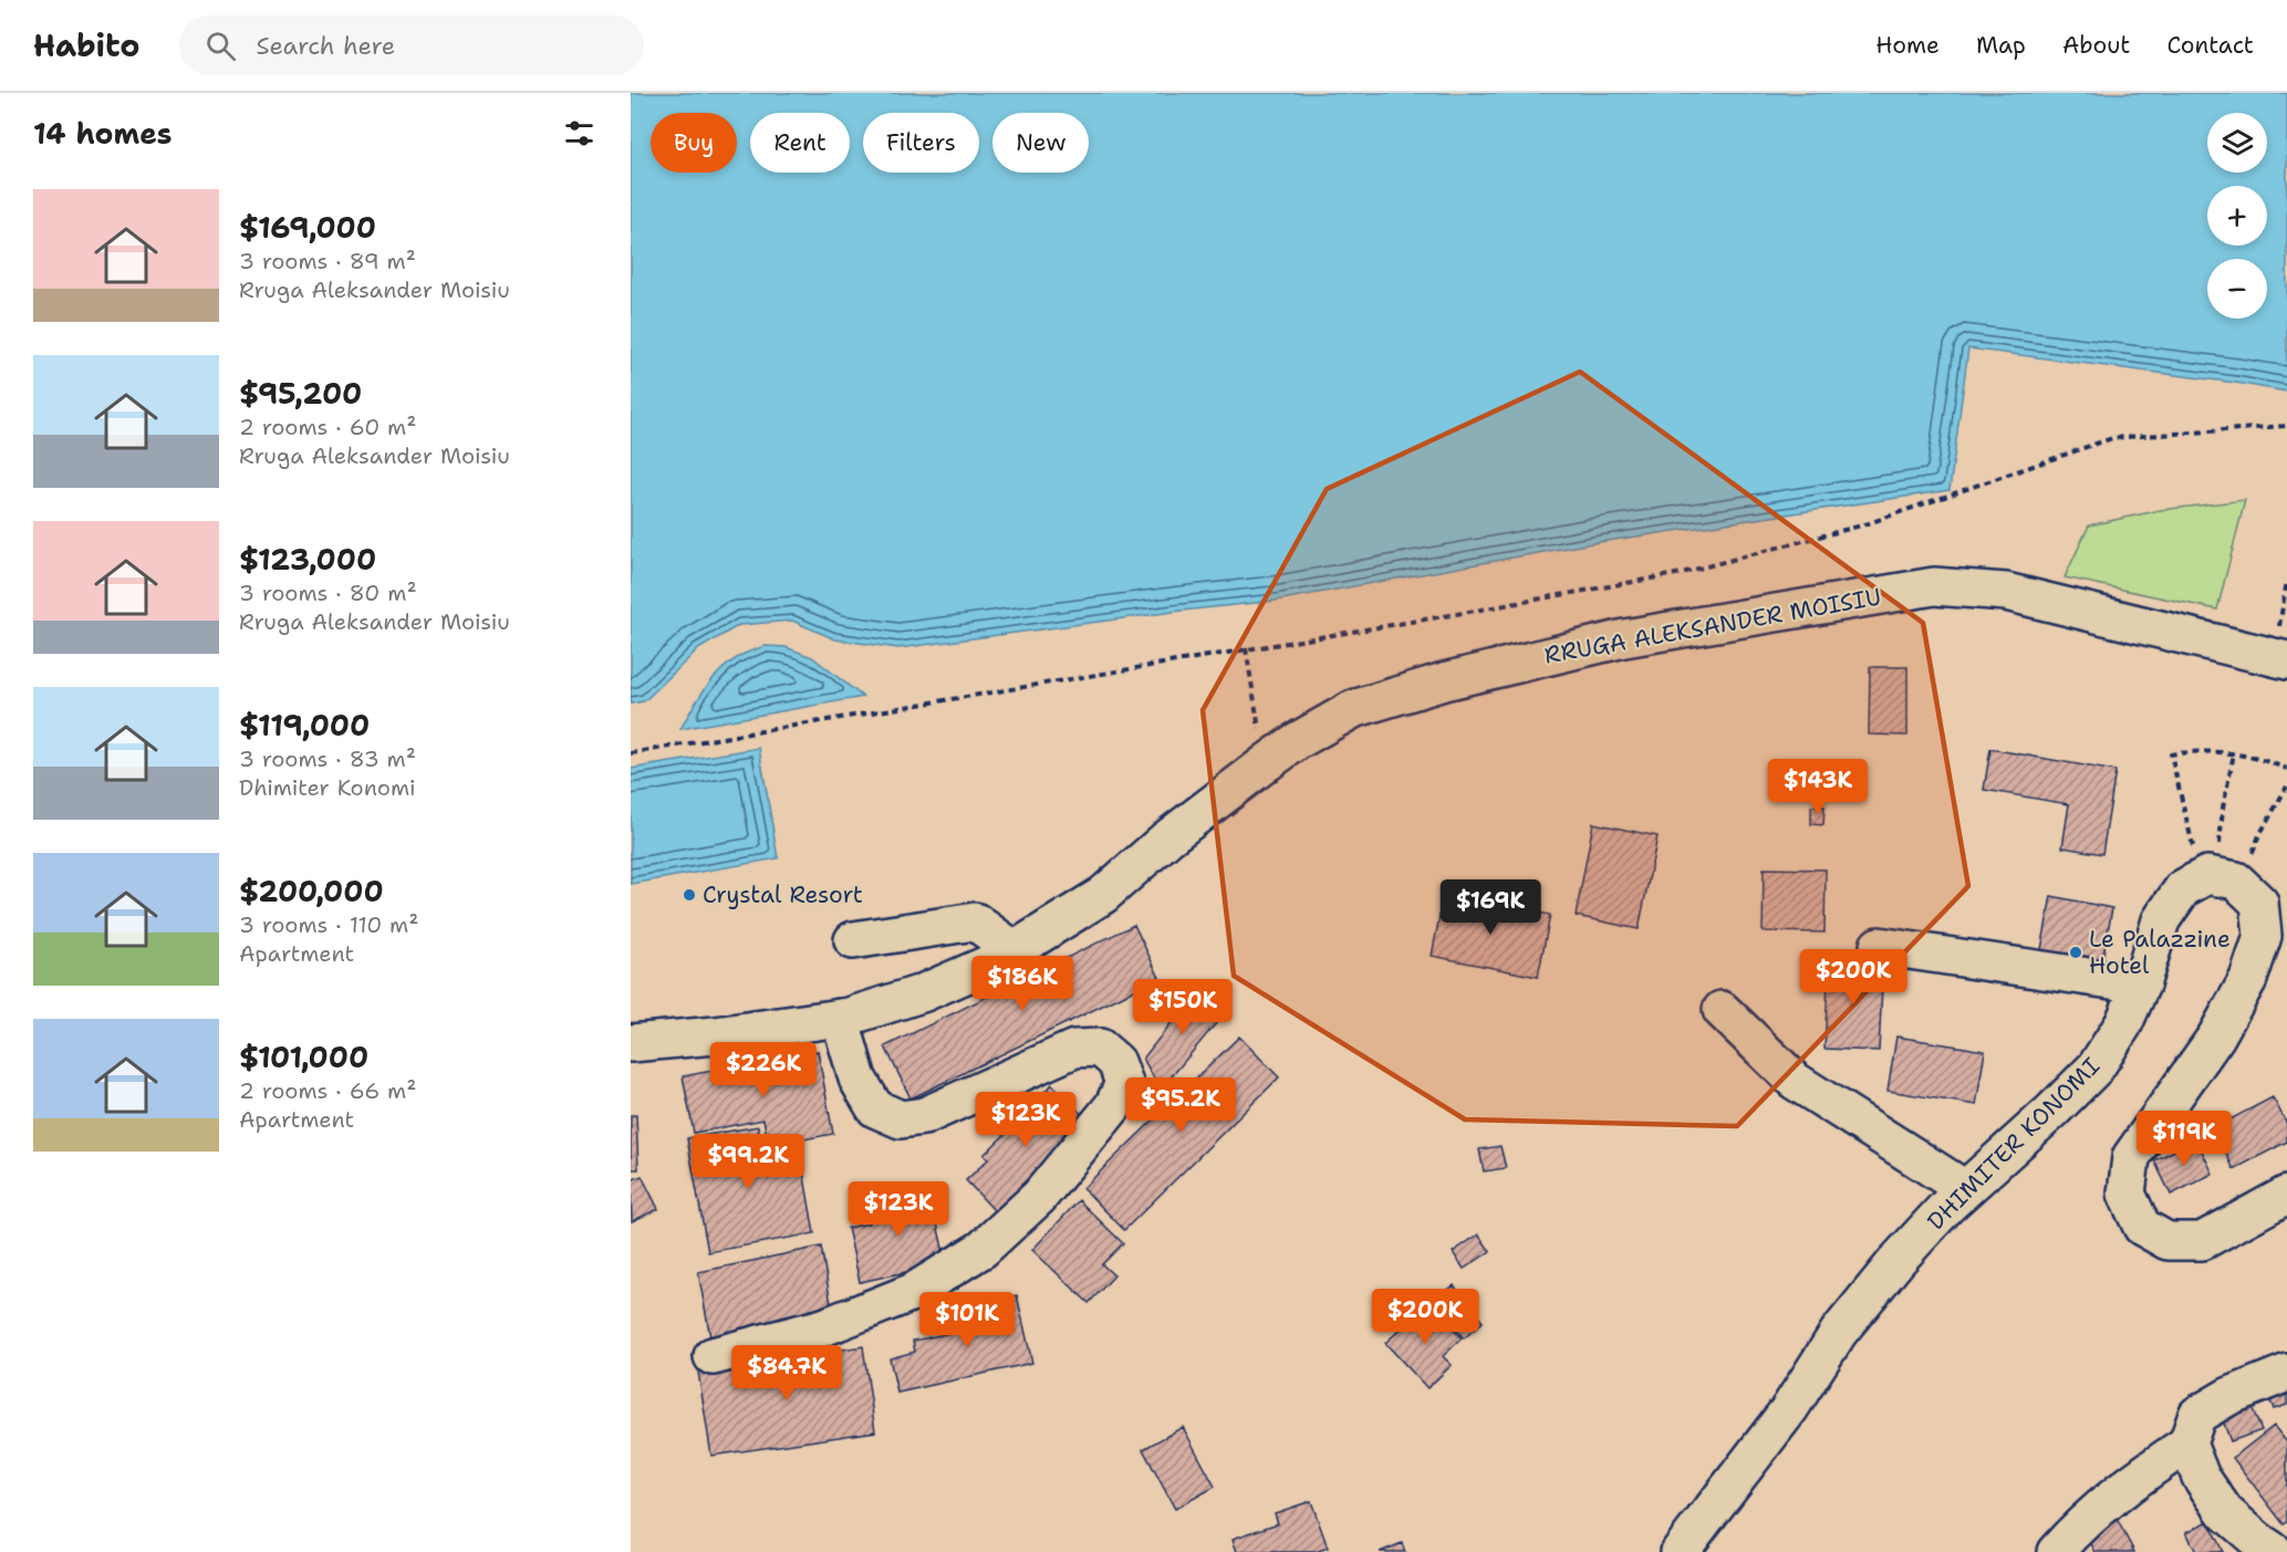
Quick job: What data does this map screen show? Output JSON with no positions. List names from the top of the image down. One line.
{"streets":{"main road":["RRUGA ALEKSANDER MOISIU","DHIMITER KONOMI"]},"places":["Crystal Resort","Le Palazzine Hotel"],"page":{"header":"Habito","search":"Search here","nav":["Home","Map","About","Contact"],"heading":"14 homes","map_buttons":["+","−"],"chip":["Buy","Rent","Filters","New"],"list":[{"name":"$169,000","note":"3 rooms · 89 m² · Rruga Aleksander Moisiu"},{"name":"$95,200","note":"2 rooms · 60 m² · Rruga Aleksander Moisiu"},{"name":"$123,000","note":"3 rooms · 80 m² · Rruga Aleksander Moisiu"},{"name":"$119,000","note":"3 rooms · 83 m² · Dhimiter Konomi"},{"name":"$200,000","note":"3 rooms · 110 m² · Apartment"},{"name":"$101,000","note":"2 rooms · 66 m² · Apartment"}],"price":["$143K","$169K","$200K","$186K","$150K","$226K","$95.2K","$123K","$119K","$99.2K","$123K","$200K","$101K","$84.7K"]}}
